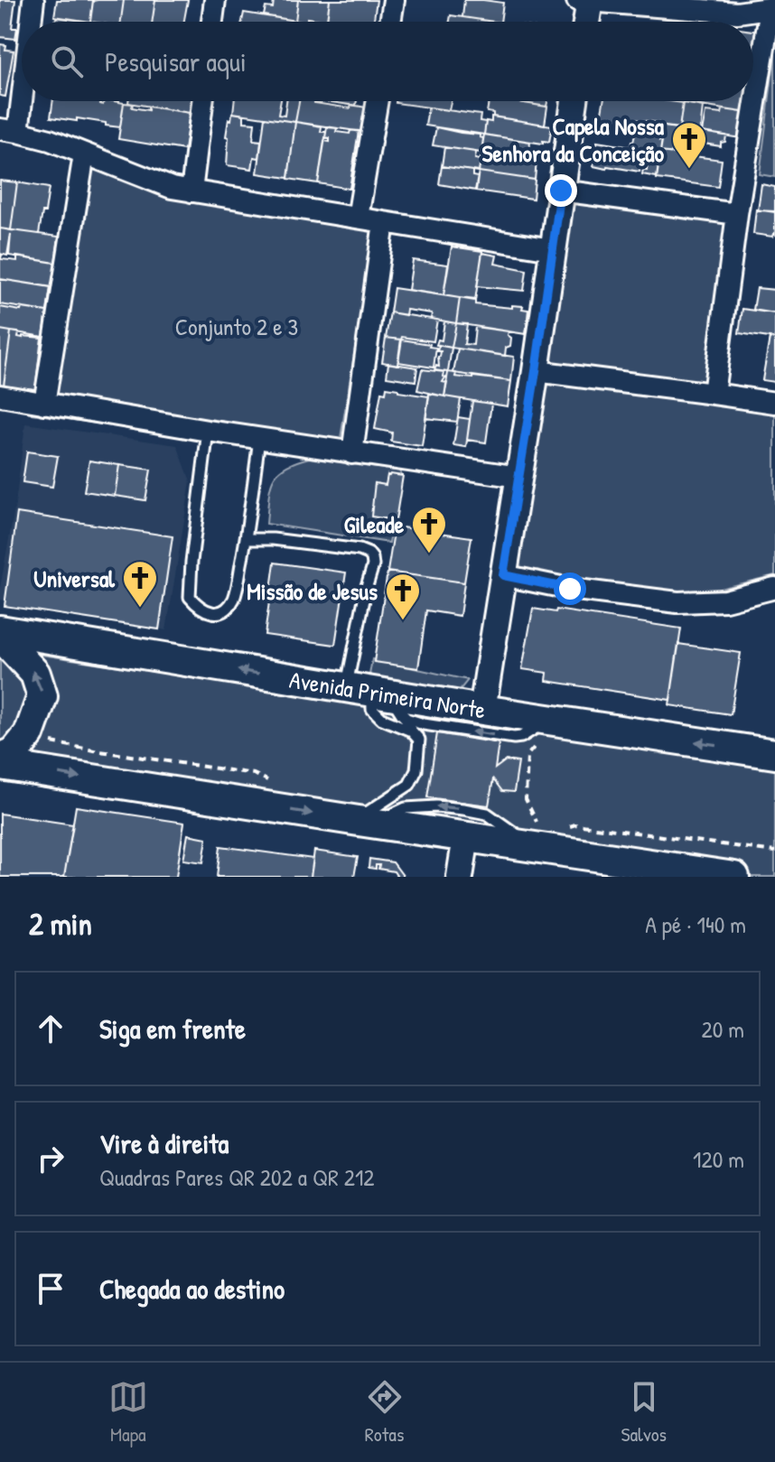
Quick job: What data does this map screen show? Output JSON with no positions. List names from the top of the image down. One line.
{"streets":{"main road":["Avenida Primeira Norte"]},"parks":["Conjunto 2 e 3"],"places":{"church":["Capela Nossa Senhora da Conceição","Gileade","Universal","Missão de Jesus"]},"page":{"search":"Pesquisar aqui","heading":["2 min","A pé · 140 m"],"list":[["Siga em frente","20 m"],["Vire à direita","Quadras Pares QR 202 a QR 212","120 m"],"Chegada ao destino"],"nav":["Mapa","Rotas","Salvos"]}}
